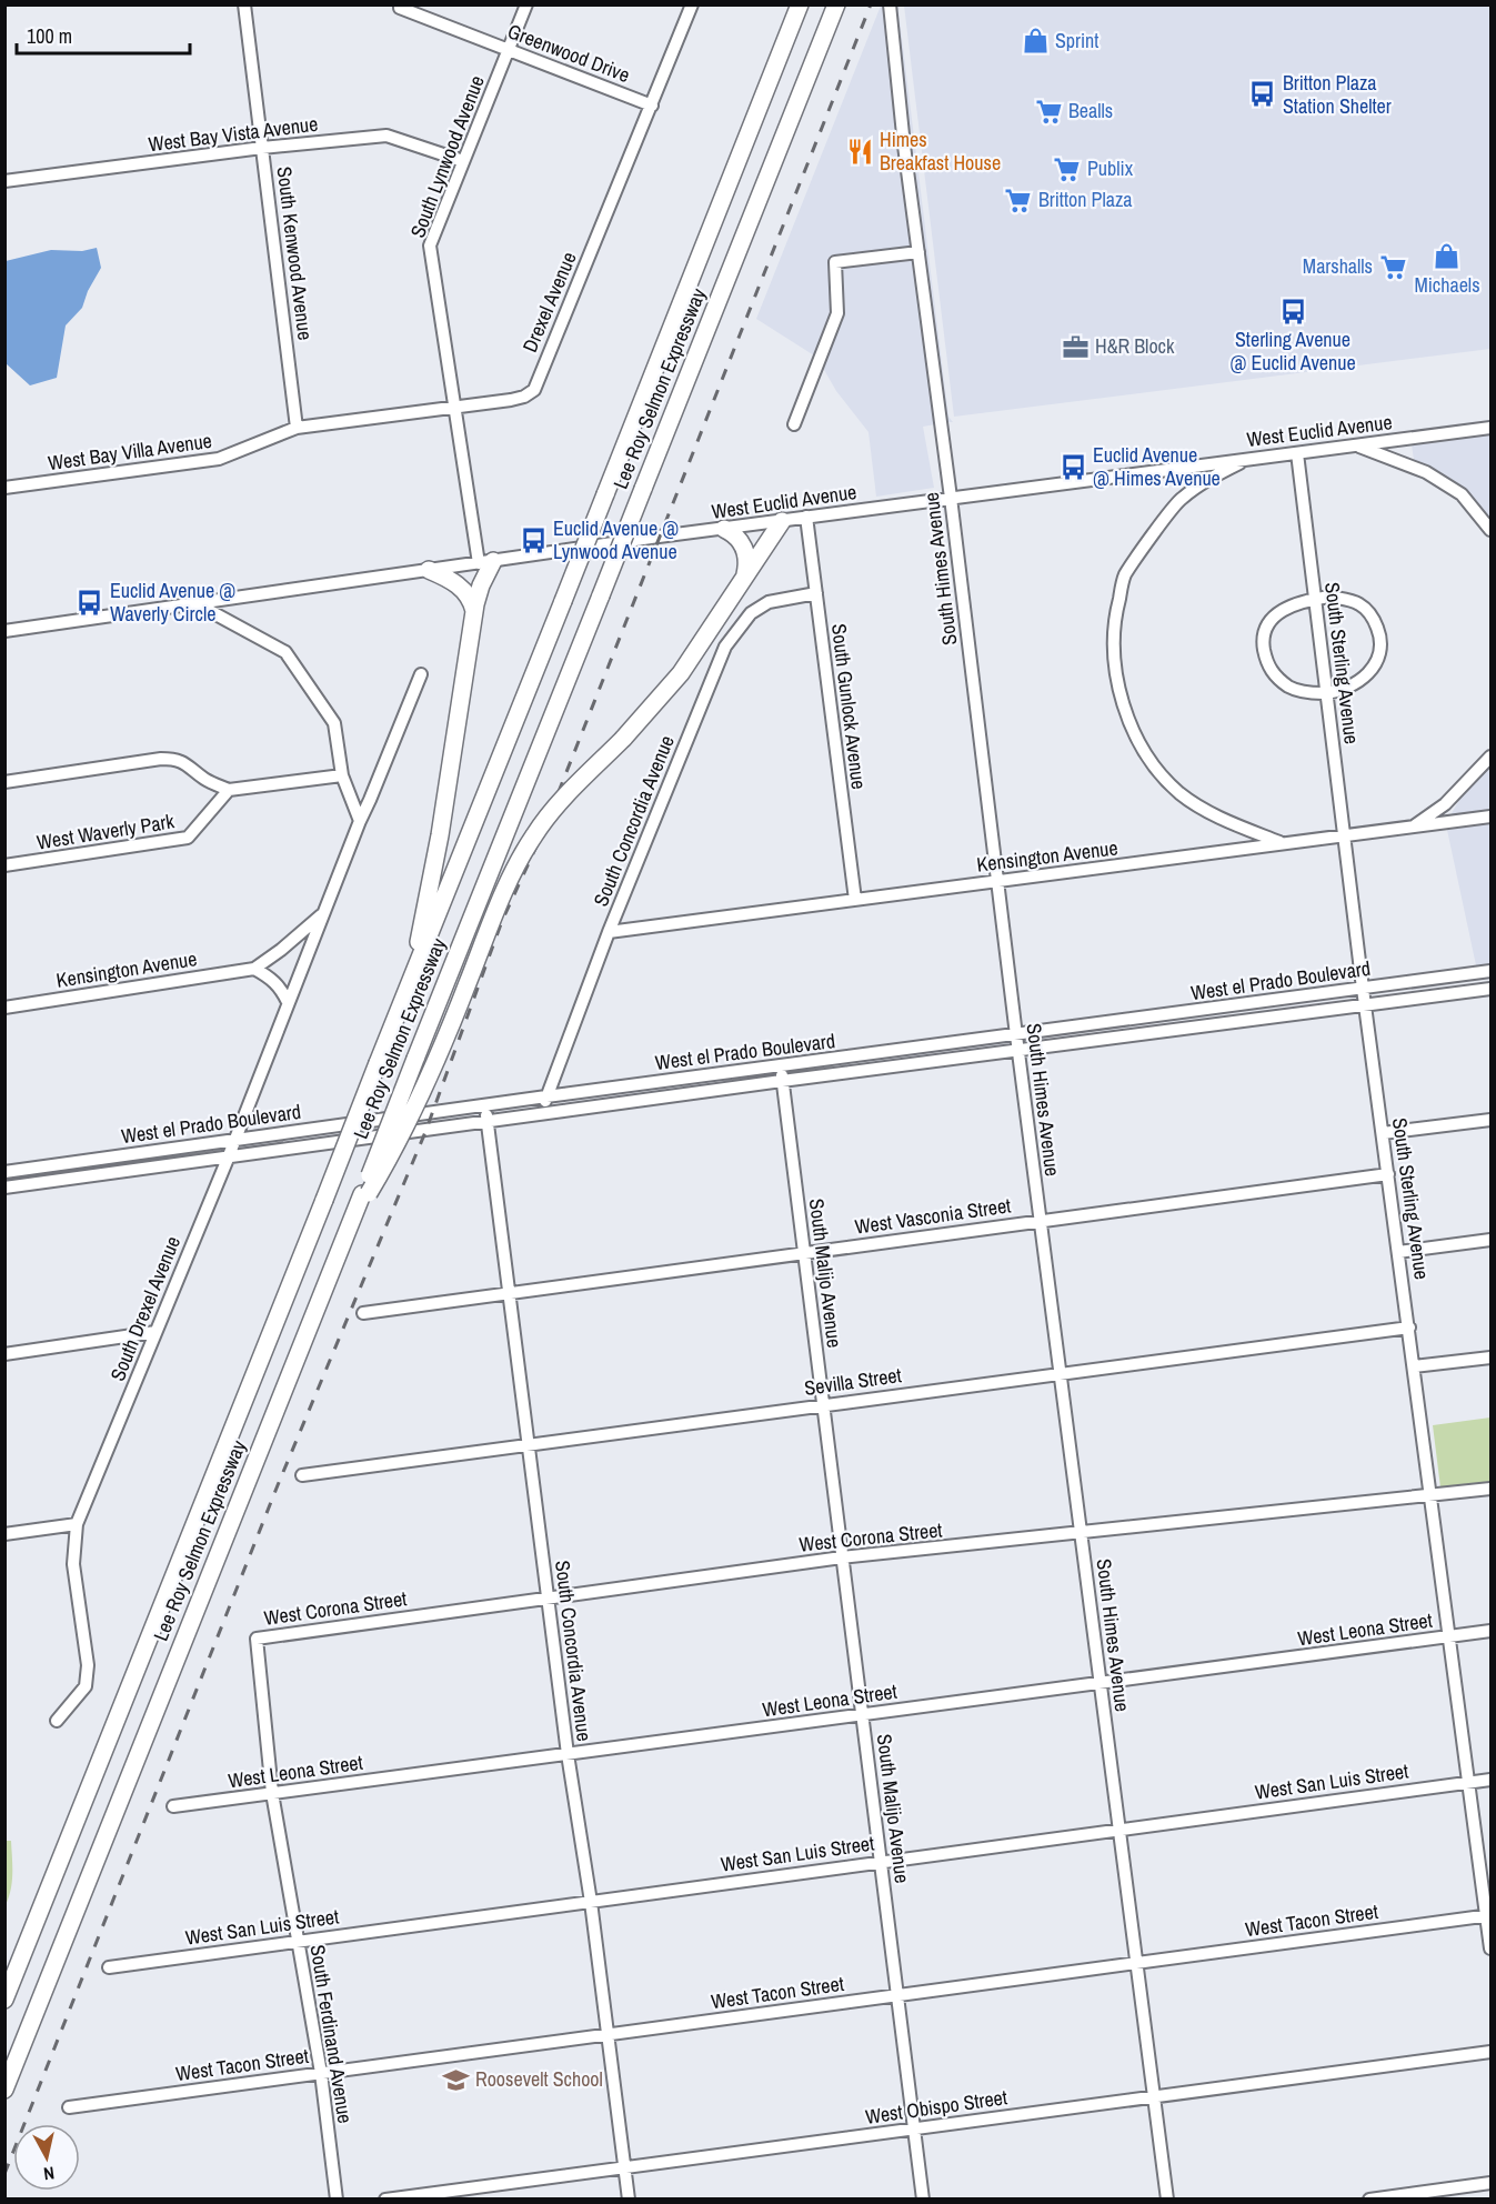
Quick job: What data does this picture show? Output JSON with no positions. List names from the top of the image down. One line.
{"streets":{"highway":["Lee Roy Selmon Expressway"],"street":["Greenwood Drive","West Bay Vista Avenue","South Lynwood Avenue","South Kenwood Avenue","Drexel Avenue","West Euclid Avenue","West Bay Villa Avenue","South Himes Avenue","South Sterling Avenue","South Gunlock Avenue","South Concordia Avenue","West Waverly Park","Kensington Avenue","West el Prado Boulevard","West Vasconia Street","South Malijo Avenue","South Drexel Avenue","Sevilla Street","West Corona Street","West Leona Street","West San Luis Street","West Tacon Street","South Ferdinand Avenue","West Obispo Street"]},"crossings":[["Greenwood Drive","South Lynwood Avenue"],["Greenwood Drive","Drexel Avenue"],["West Bay Vista Avenue","South Lynwood Avenue"],["West Bay Vista Avenue","South Kenwood Avenue"],["South Lynwood Avenue","Drexel Avenue"],["South Lynwood Avenue","West Bay Villa Avenue"],["South Kenwood Avenue","West Bay Villa Avenue"],["Drexel Avenue","West Bay Villa Avenue"],["West Euclid Avenue","South Himes Avenue"],["West Euclid Avenue","South Sterling Avenue"],["West Euclid Avenue","South Gunlock Avenue"],["South Himes Avenue","Kensington Avenue"],["South Himes Avenue","West el Prado Boulevard"],["South Himes Avenue","West Vasconia Street"],["South Himes Avenue","Sevilla Street"],["South Himes Avenue","West Corona Street"],["South Himes Avenue","West Leona Street"],["South Himes Avenue","West San Luis Street"],["South Himes Avenue","West Tacon Street"],["South Himes Avenue","West Obispo Street"],["South Sterling Avenue","Kensington Avenue"],["South Sterling Avenue","West el Prado Boulevard"],["South Sterling Avenue","West Vasconia Street"],["South Sterling Avenue","Sevilla Street"],["South Sterling Avenue","West Corona Street"],["South Sterling Avenue","West Leona Street"],["South Sterling Avenue","West San Luis Street"],["South Sterling Avenue","West Tacon Street"],["South Gunlock Avenue","South Concordia Avenue"],["South Gunlock Avenue","Kensington Avenue"],["South Concordia Avenue","Kensington Avenue"],["South Concordia Avenue","West el Prado Boulevard"],["South Concordia Avenue","West Vasconia Street"],["South Concordia Avenue","Sevilla Street"],["South Concordia Avenue","West Corona Street"],["South Concordia Avenue","West Leona Street"],["South Concordia Avenue","West San Luis Street"],["South Concordia Avenue","West Tacon Street"],["South Concordia Avenue","West Obispo Street"],["Kensington Avenue","South Drexel Avenue"],["West el Prado Boulevard","South Malijo Avenue"],["West el Prado Boulevard","South Drexel Avenue"],["West Vasconia Street","South Malijo Avenue"],["South Malijo Avenue","Sevilla Street"],["South Malijo Avenue","West Corona Street"],["South Malijo Avenue","West Leona Street"],["South Malijo Avenue","West San Luis Street"],["South Malijo Avenue","West Tacon Street"],["South Malijo Avenue","West Obispo Street"],["West Corona Street","South Ferdinand Avenue"],["West Leona Street","South Ferdinand Avenue"],["West San Luis Street","South Ferdinand Avenue"],["West Tacon Street","South Ferdinand Avenue"]],"places":{"shop":["Sprint","Michaels"],"bus stop":["Britton Plaza Station Shelter","Sterling Avenue @ Euclid Avenue","Euclid Avenue @ Himes Avenue","Euclid Avenue @ Lynwood Avenue","Euclid Avenue @ Waverly Circle"],"supermarket":["Bealls","Publix","Britton Plaza","Marshalls"],"restaurant":["Himes Breakfast House"],"office":["H&R Block"],"school or university":["Roosevelt School"]},"scale_bar":"100 m","north":"bottom"}
